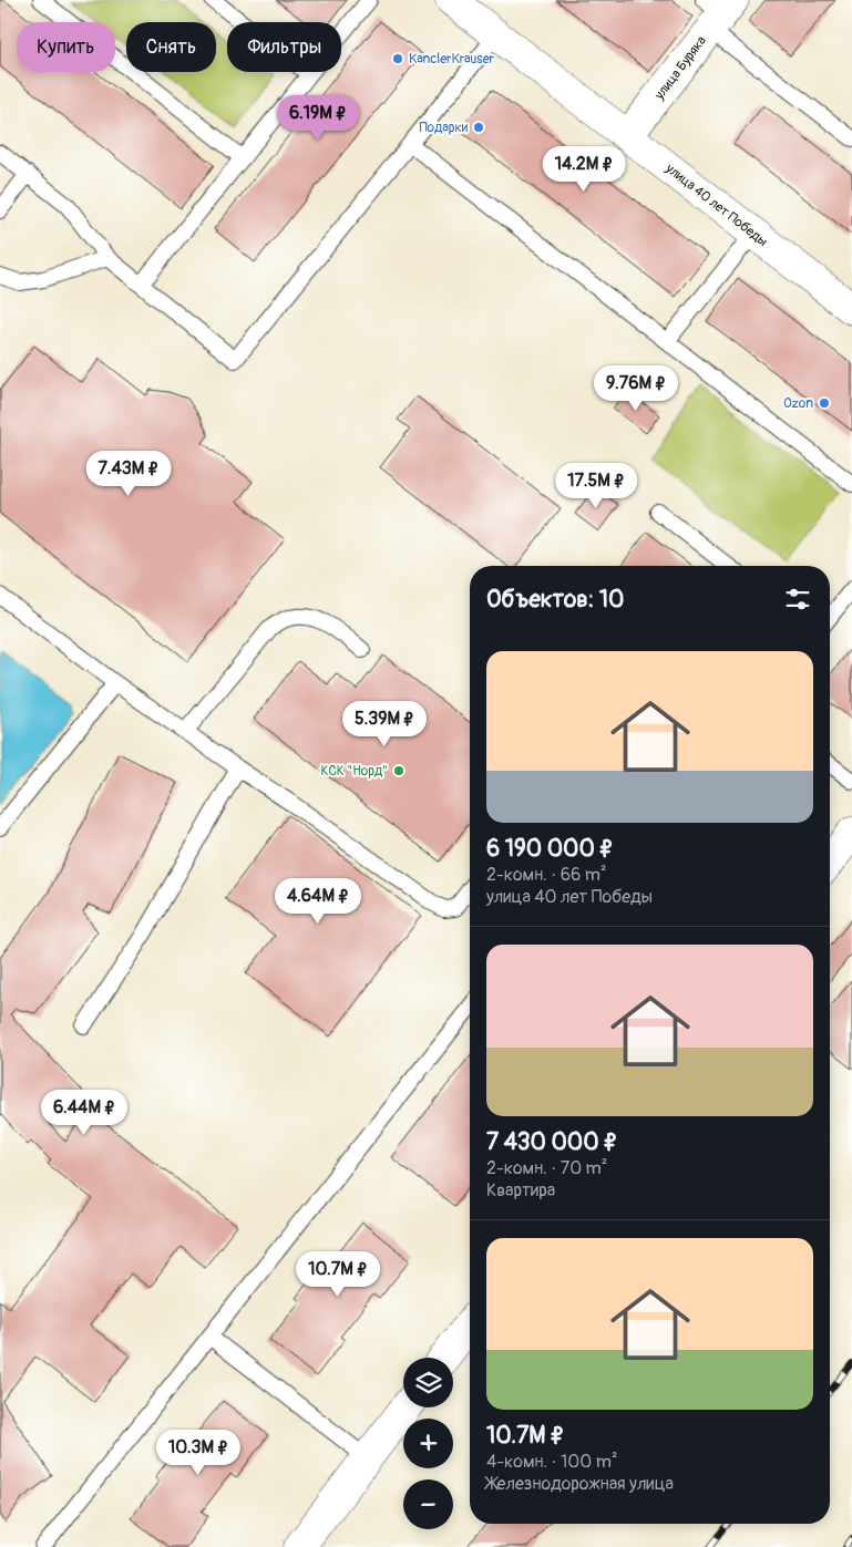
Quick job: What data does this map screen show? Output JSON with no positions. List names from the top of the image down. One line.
{"streets":{"street":["улица Буряка","улица 40 лет Победы"]},"crossings":[["улица Буряка","улица 40 лет Победы"]],"places":["KanclerKrauser","Подарки","Ozon","КСК \"Норд\""],"page":{"chip":["Купить","Снять","Фильтры"],"price":["6.19M ₽","14.2M ₽","9.76M ₽","7.43M ₽","17.5M ₽","5.39M ₽","4.64M ₽","6.44M ₽","10.7M ₽","10.3M ₽"],"heading":"Объектов: 10","list":[{"name":"6 190 000 ₽","note":"2-комн. · 66 m² · улица 40 лет Победы"},{"name":"7 430 000 ₽","note":"2-комн. · 70 m² · Квартира"},{"name":"10.7M ₽","note":"4-комн. · 100 m² · Железнодорожная улица"}],"map_buttons":["+","−"]}}
